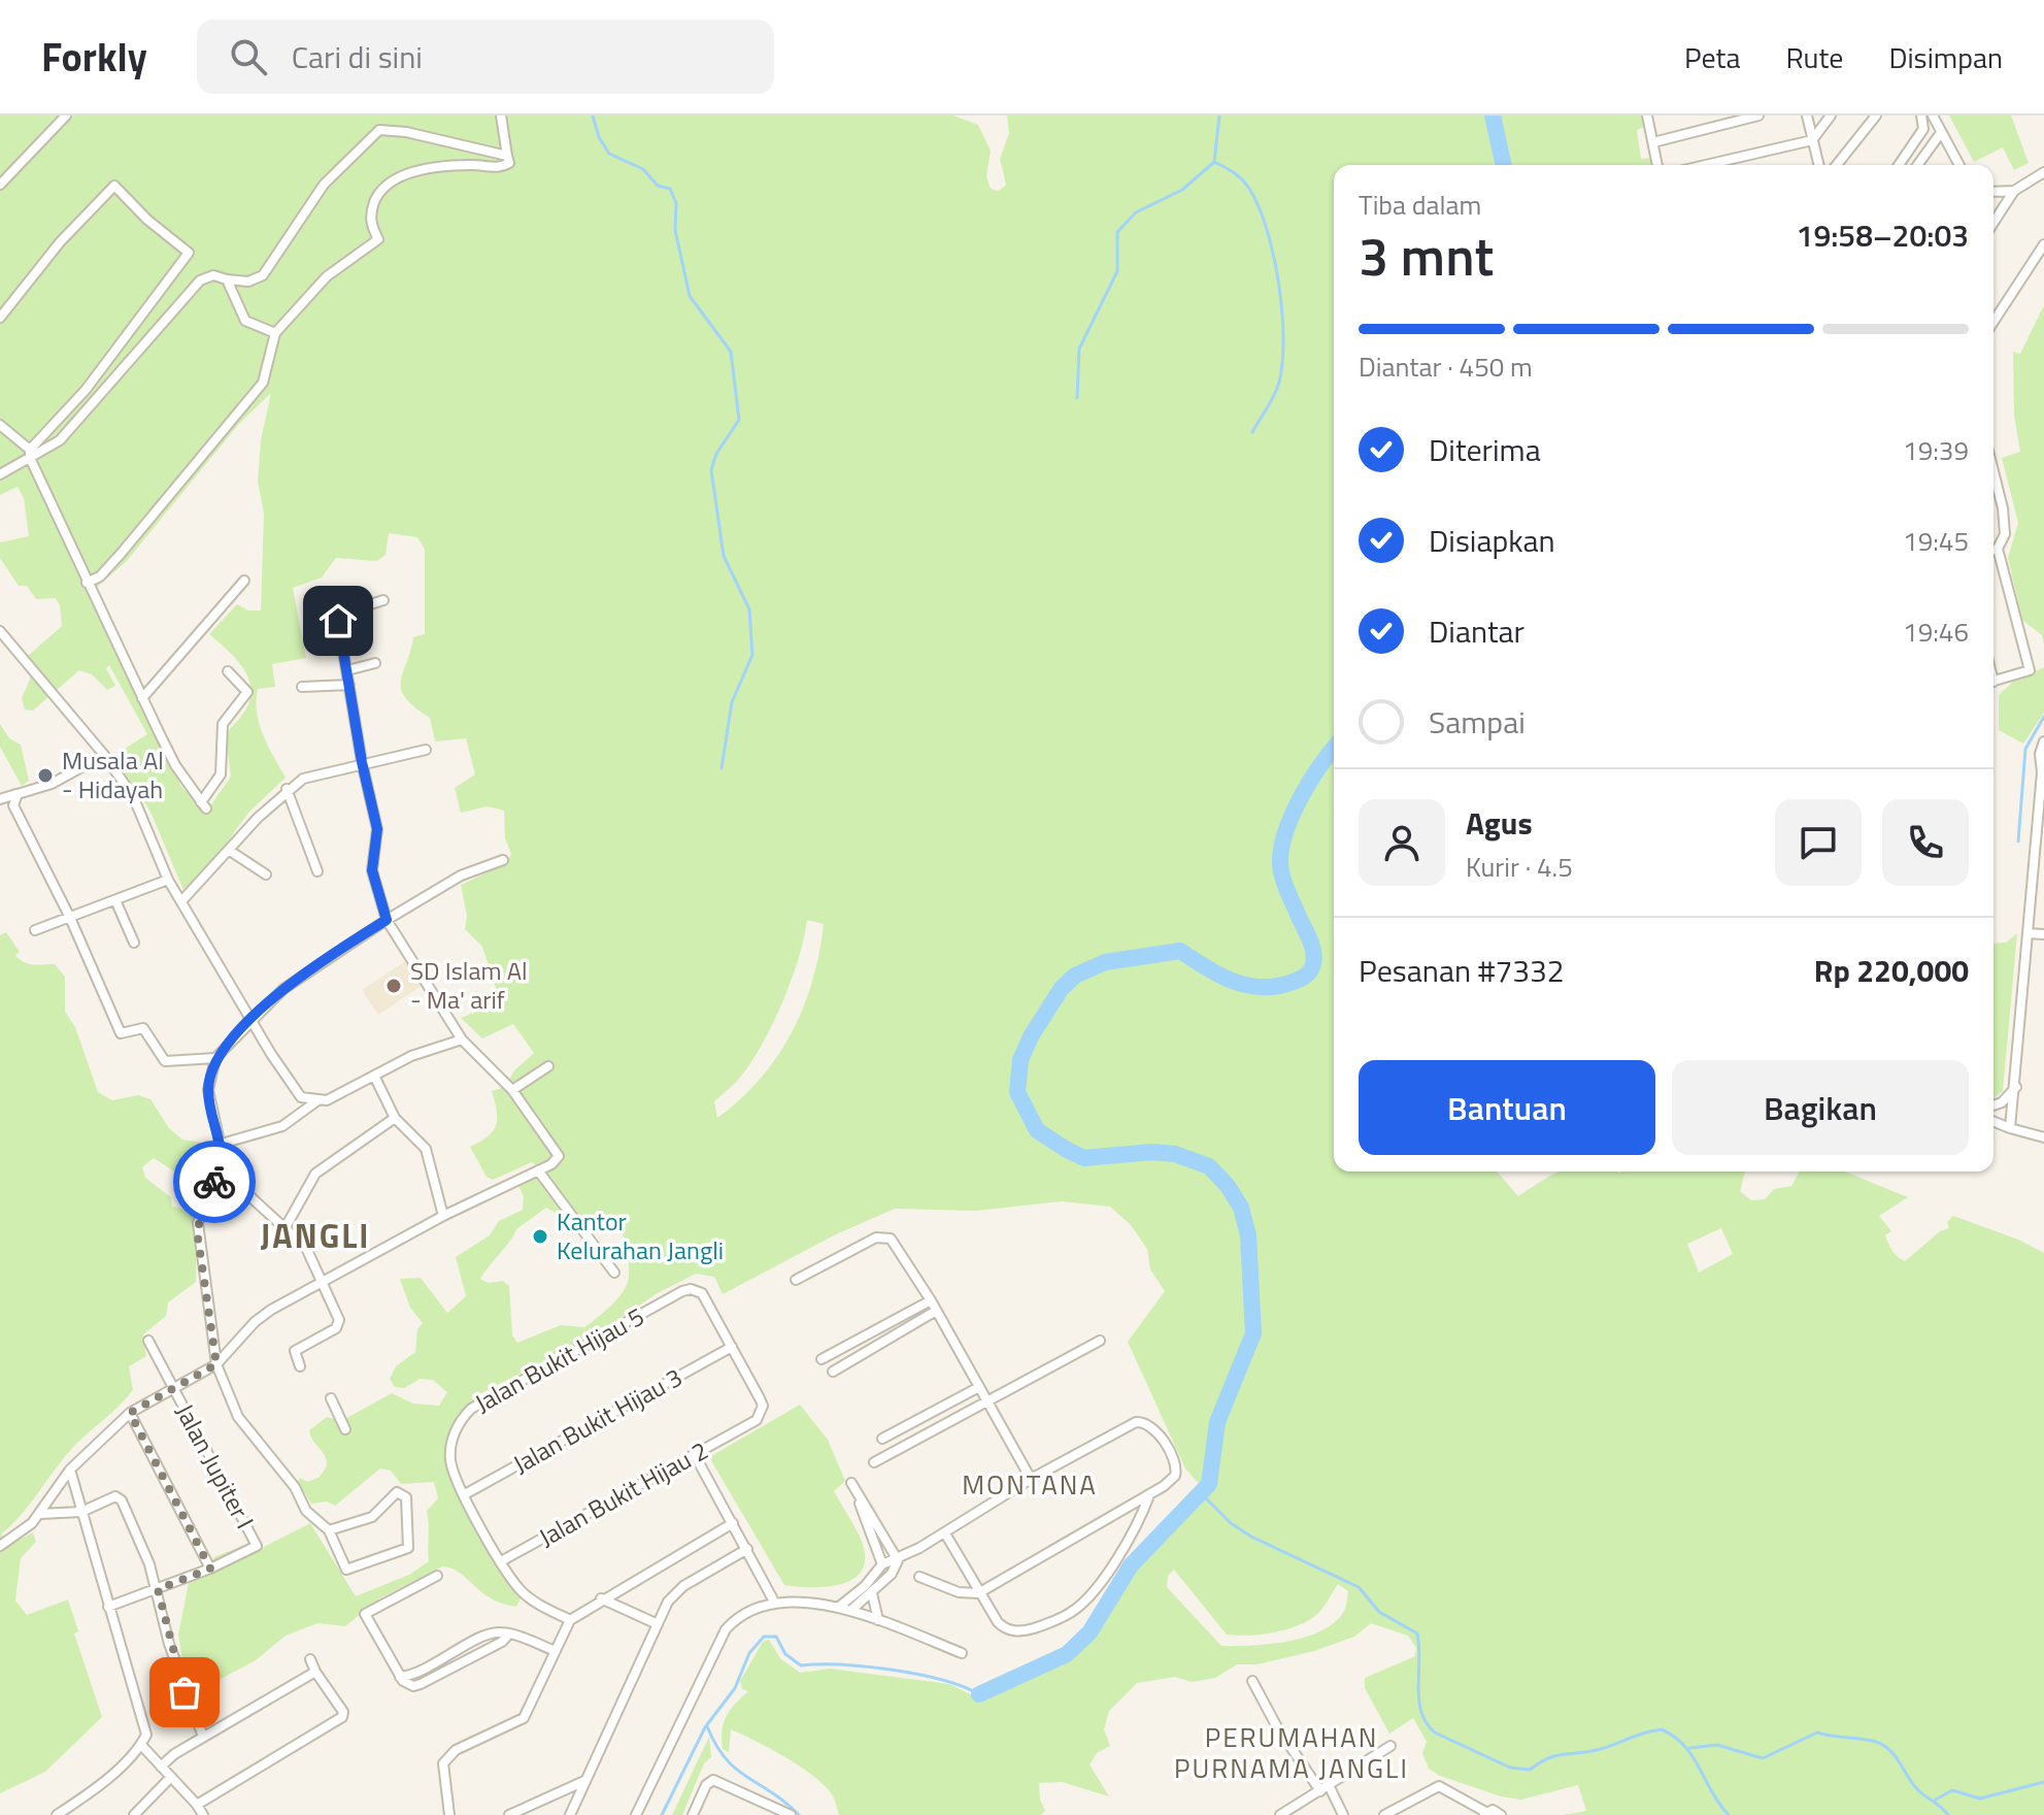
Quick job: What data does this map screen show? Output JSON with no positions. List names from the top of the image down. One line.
{"streets":{"street":["Jalan Bukit Hijau 5","Jalan Bukit Hijau 3","Jalan Jupiter I","Jalan Bukit Hijau 2"]},"crossings":[["Jalan Bukit Hijau 5","Jalan Bukit Hijau 3"],["Jalan Bukit Hijau 5","Jalan Bukit Hijau 2"],["Jalan Bukit Hijau 3","Jalan Bukit Hijau 2"]],"districts":["JANGLI","MONTANA","PERUMAHAN PURNAMA JANGLI"],"places":["Musala Al - Hidayah","SD Islam Al - Ma' arif","Kantor Kelurahan Jangli"],"page":{"header":"Forkly","search":"Cari di sini","nav":["Peta","Rute","Disimpan"],"heading":["3 mnt","Tiba dalam","19:58–20:03"],"panel":["Agus","Kurir · 4.5","Pesanan #7332","Rp 220,000"],"bar":"Diantar · 450 m","list":[["Diterima","19:39"],["Disiapkan","19:45"],["Diantar","19:46"],"Sampai"],"buttons":["Bantuan","Bagikan"]}}
